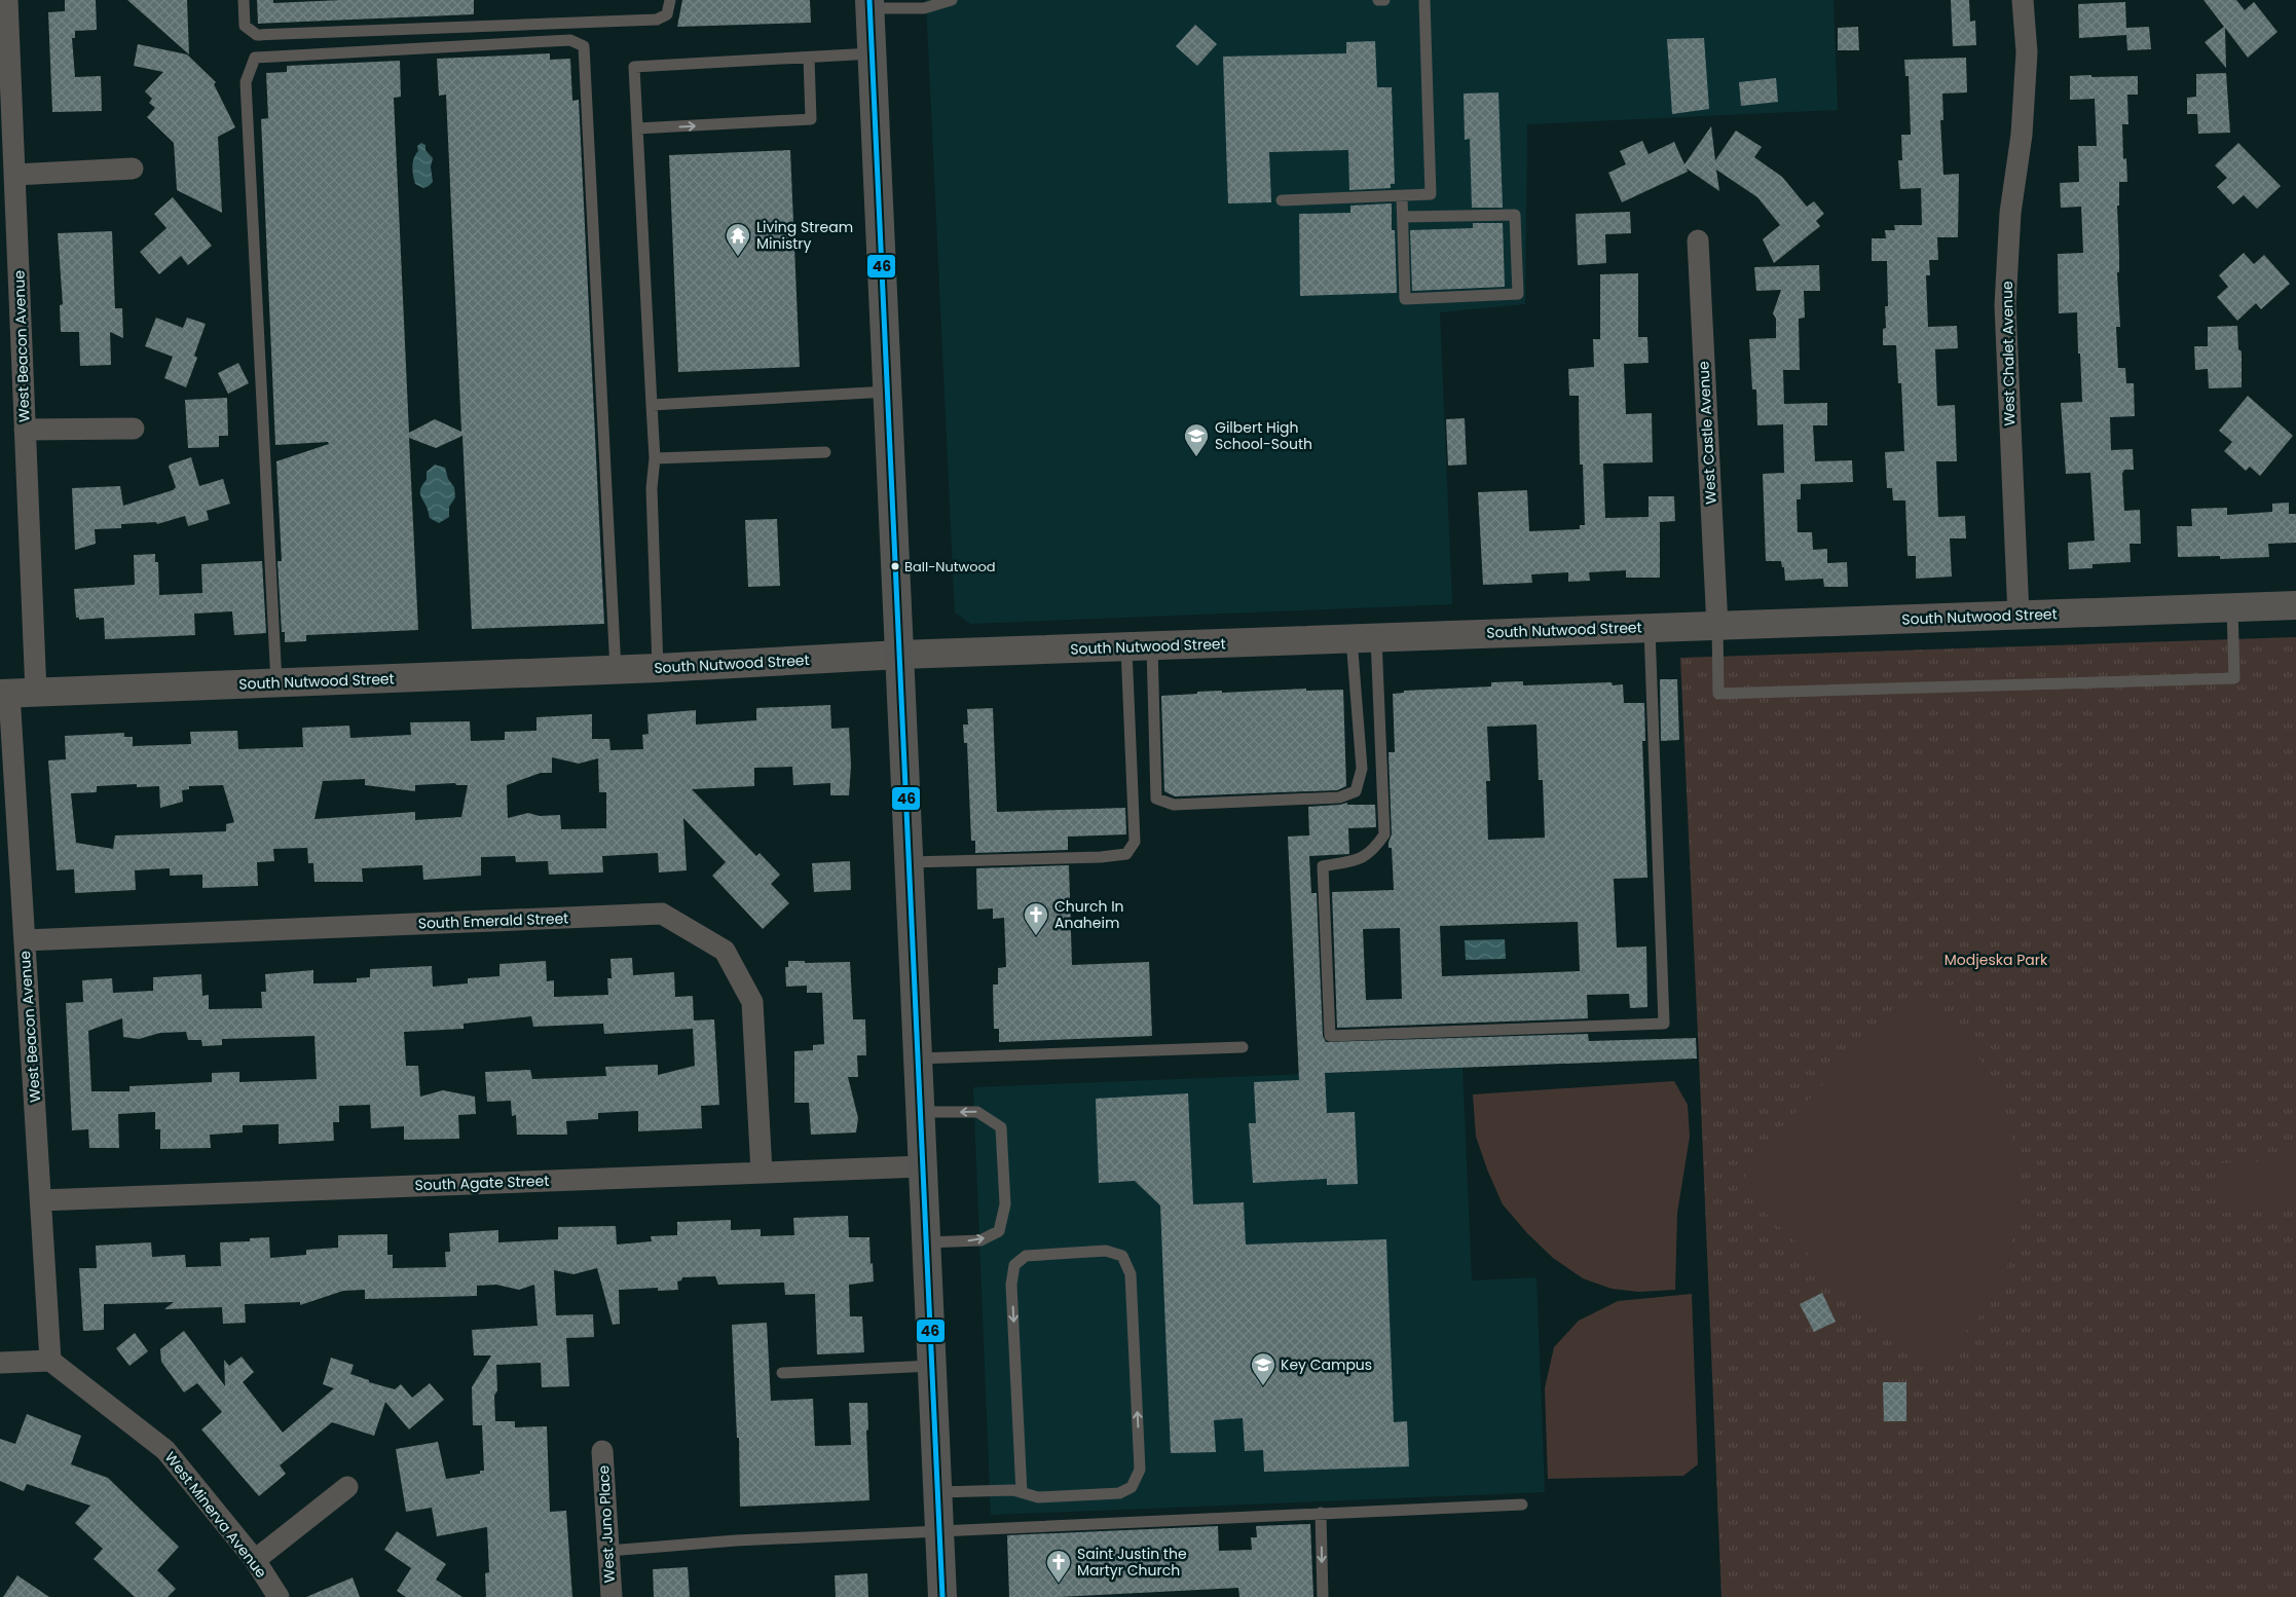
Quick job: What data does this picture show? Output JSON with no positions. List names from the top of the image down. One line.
{"streets":{"street":["West Beacon Avenue","West Chalet Avenue","West Castle Avenue","South Nutwood Street","South Emerald Street","South Agate Street","West Minerva Avenue","West Juno Place"]},"crossings":[["West Beacon Avenue","South Nutwood Street"],["West Beacon Avenue","South Emerald Street"],["West Beacon Avenue","South Agate Street"],["West Beacon Avenue","West Minerva Avenue"],["West Chalet Avenue","South Nutwood Street"],["West Castle Avenue","South Nutwood Street"],["South Emerald Street","South Agate Street"]],"parks":["Modjeska Park"],"places":{"temple":["Living Stream Ministry"],"school or university":["Gilbert High School-South","Key Campus"],"other":["Ball-Nutwood"],"church":["Church In Anaheim","Saint Justin the Martyr Church"]},"lines":["transit line 46"]}
